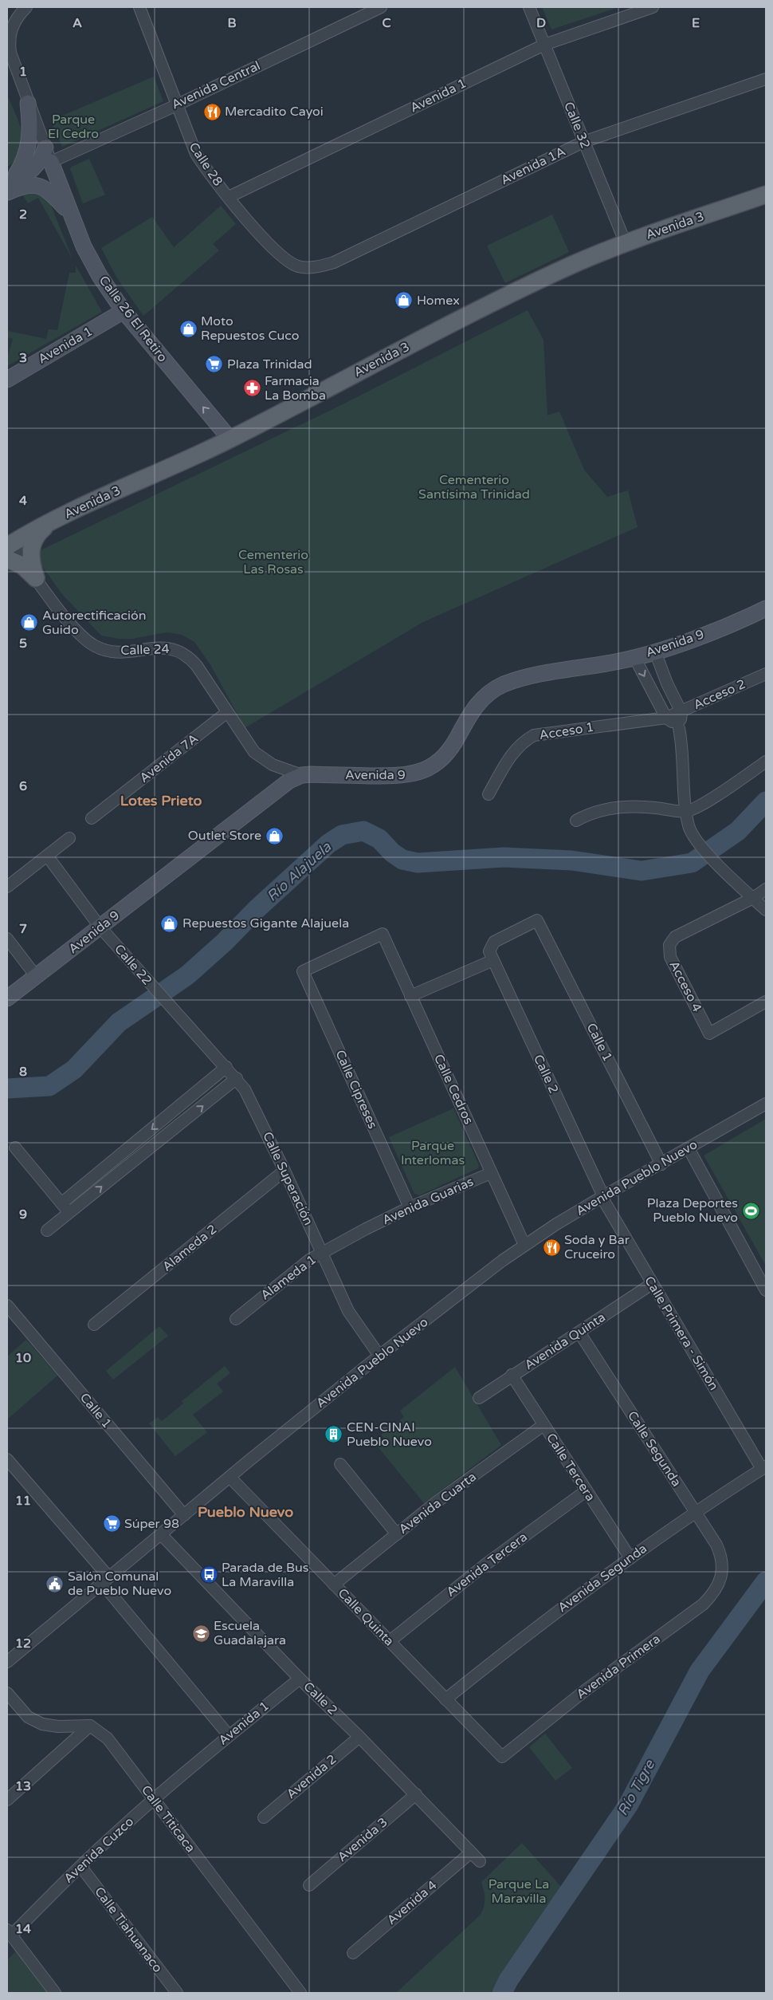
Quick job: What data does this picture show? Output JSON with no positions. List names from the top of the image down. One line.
{"streets":{"main road":["Avenida 3"],"street":["Avenida Central","Avenida 1","Calle 32","Calle 28","Avenida 1A","Calle 26 El Retiro","Avenida 9","Calle 24","Acceso 2","Acceso 1","Avenida 7A","Calle 22","Acceso 4","Calle 1","Calle 2","Calle Cipreses","Calle Cedros","Avenida Pueblo Nuevo","Calle Superación","Avenida Guarias","Alameda 2","Alameda 1","Calle Primera - Simón","Avenida Quinta","Calle Segunda","Calle Tercera","Avenida Cuarta","Avenida Tercera","Avenida Segunda","Calle Quinta","Avenida Primera","Avenida 2","Calle Titicaca","Avenida Cuzco","Avenida 4","Calle Tiahuanaco"]},"crossings":[["Avenida Central","Calle 28"],["Avenida Central","Calle 26 El Retiro"],["Avenida 1","Calle 32"],["Avenida 1","Calle 28"],["Avenida 1","Calle 26 El Retiro"],["Avenida 1","Calle 2"],["Avenida 1","Avenida Cuzco"],["Calle 32","Avenida 1A"],["Calle 32","Avenida 3"],["Calle 28","Avenida 1A"],["Avenida 3","Calle 26 El Retiro"],["Avenida 3","Calle 2"],["Avenida 9","Calle 24"],["Avenida 9","Calle 22"],["Calle 24","Avenida 7A"],["Acceso 2","Acceso 1"],["Calle 22","Calle Superación"],["Calle 1","Calle 2"],["Calle 1","Avenida Pueblo Nuevo"],["Calle 2","Avenida Pueblo Nuevo"],["Calle 2","Calle Primera - Simón"],["Calle 2","Avenida 2"],["Calle 2","Avenida 4"],["Calle Cipreses","Calle Cedros"],["Calle Cipreses","Avenida Guarias"],["Calle Cedros","Avenida Pueblo Nuevo"],["Calle Cedros","Avenida Guarias"],["Avenida Pueblo Nuevo","Calle Superación"],["Avenida Pueblo Nuevo","Calle Primera - Simón"],["Avenida Pueblo Nuevo","Calle Quinta"],["Calle Superación","Alameda 2"],["Calle Superación","Alameda 1"],["Avenida Guarias","Alameda 1"],["Calle Primera - Simón","Avenida Quinta"],["Calle Primera - Simón","Avenida Segunda"],["Avenida Quinta","Calle Segunda"],["Avenida Quinta","Calle Tercera"],["Calle Segunda","Avenida Segunda"],["Calle Segunda","Avenida Primera"],["Calle Tercera","Avenida Cuarta"],["Calle Tercera","Avenida Tercera"],["Calle Tercera","Avenida Segunda"],["Avenida Cuarta","Calle Quinta"],["Avenida Tercera","Calle Quinta"],["Avenida Segunda","Calle Quinta"],["Calle Quinta","Avenida Primera"],["Calle Titicaca","Avenida Cuzco"],["Avenida Cuzco","Calle Tiahuanaco"]],"one_way":["Calle 26 El Retiro"],"districts":["Lotes Prieto","Pueblo Nuevo"],"water":["Río Alajuela","Río Tigre"],"parks":["Parque El Cedro","Cementerio Santísima Trinidad","Cementerio Las Rosas","Parque Interlomas","Parque La Maravilla"],"places":{"restaurant":["Mercadito Cayoi","Soda y Bar Cruceiro"],"shop":["Homex","Moto Repuestos Cuco","Autorectificación Guido","Outlet Store","Repuestos Gigante Alajuela"],"supermarket":["Plaza Trinidad","Súper 98"],"pharmacy":["Farmacia La Bomba"],"sports":["Plaza Deportes Pueblo Nuevo"],"building":["CEN-CINAI Pueblo Nuevo"],"bus stop":["Parada de Bus La Maravilla"],"public building":["Salón Comunal de Pueblo Nuevo"],"school or university":["Escuela Guadalajara"]},"grid":{"columns":["A","B","C","D","E"],"rows":["1","2","3","4","5","6","7","8","9","10","11","12","13","14"]}}
